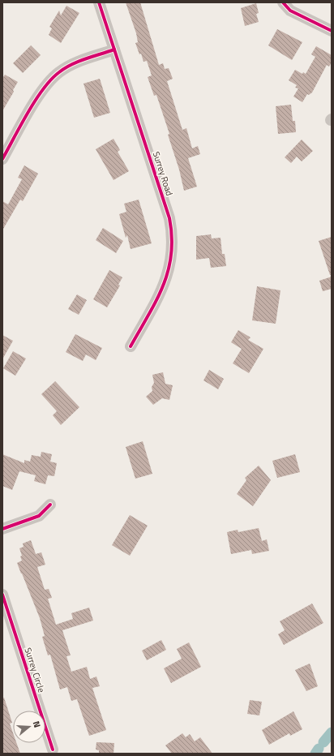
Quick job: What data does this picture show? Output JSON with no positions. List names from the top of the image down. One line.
{"streets":{"street":["Surrey Road","Surrey Circle"]},"north":"right"}
